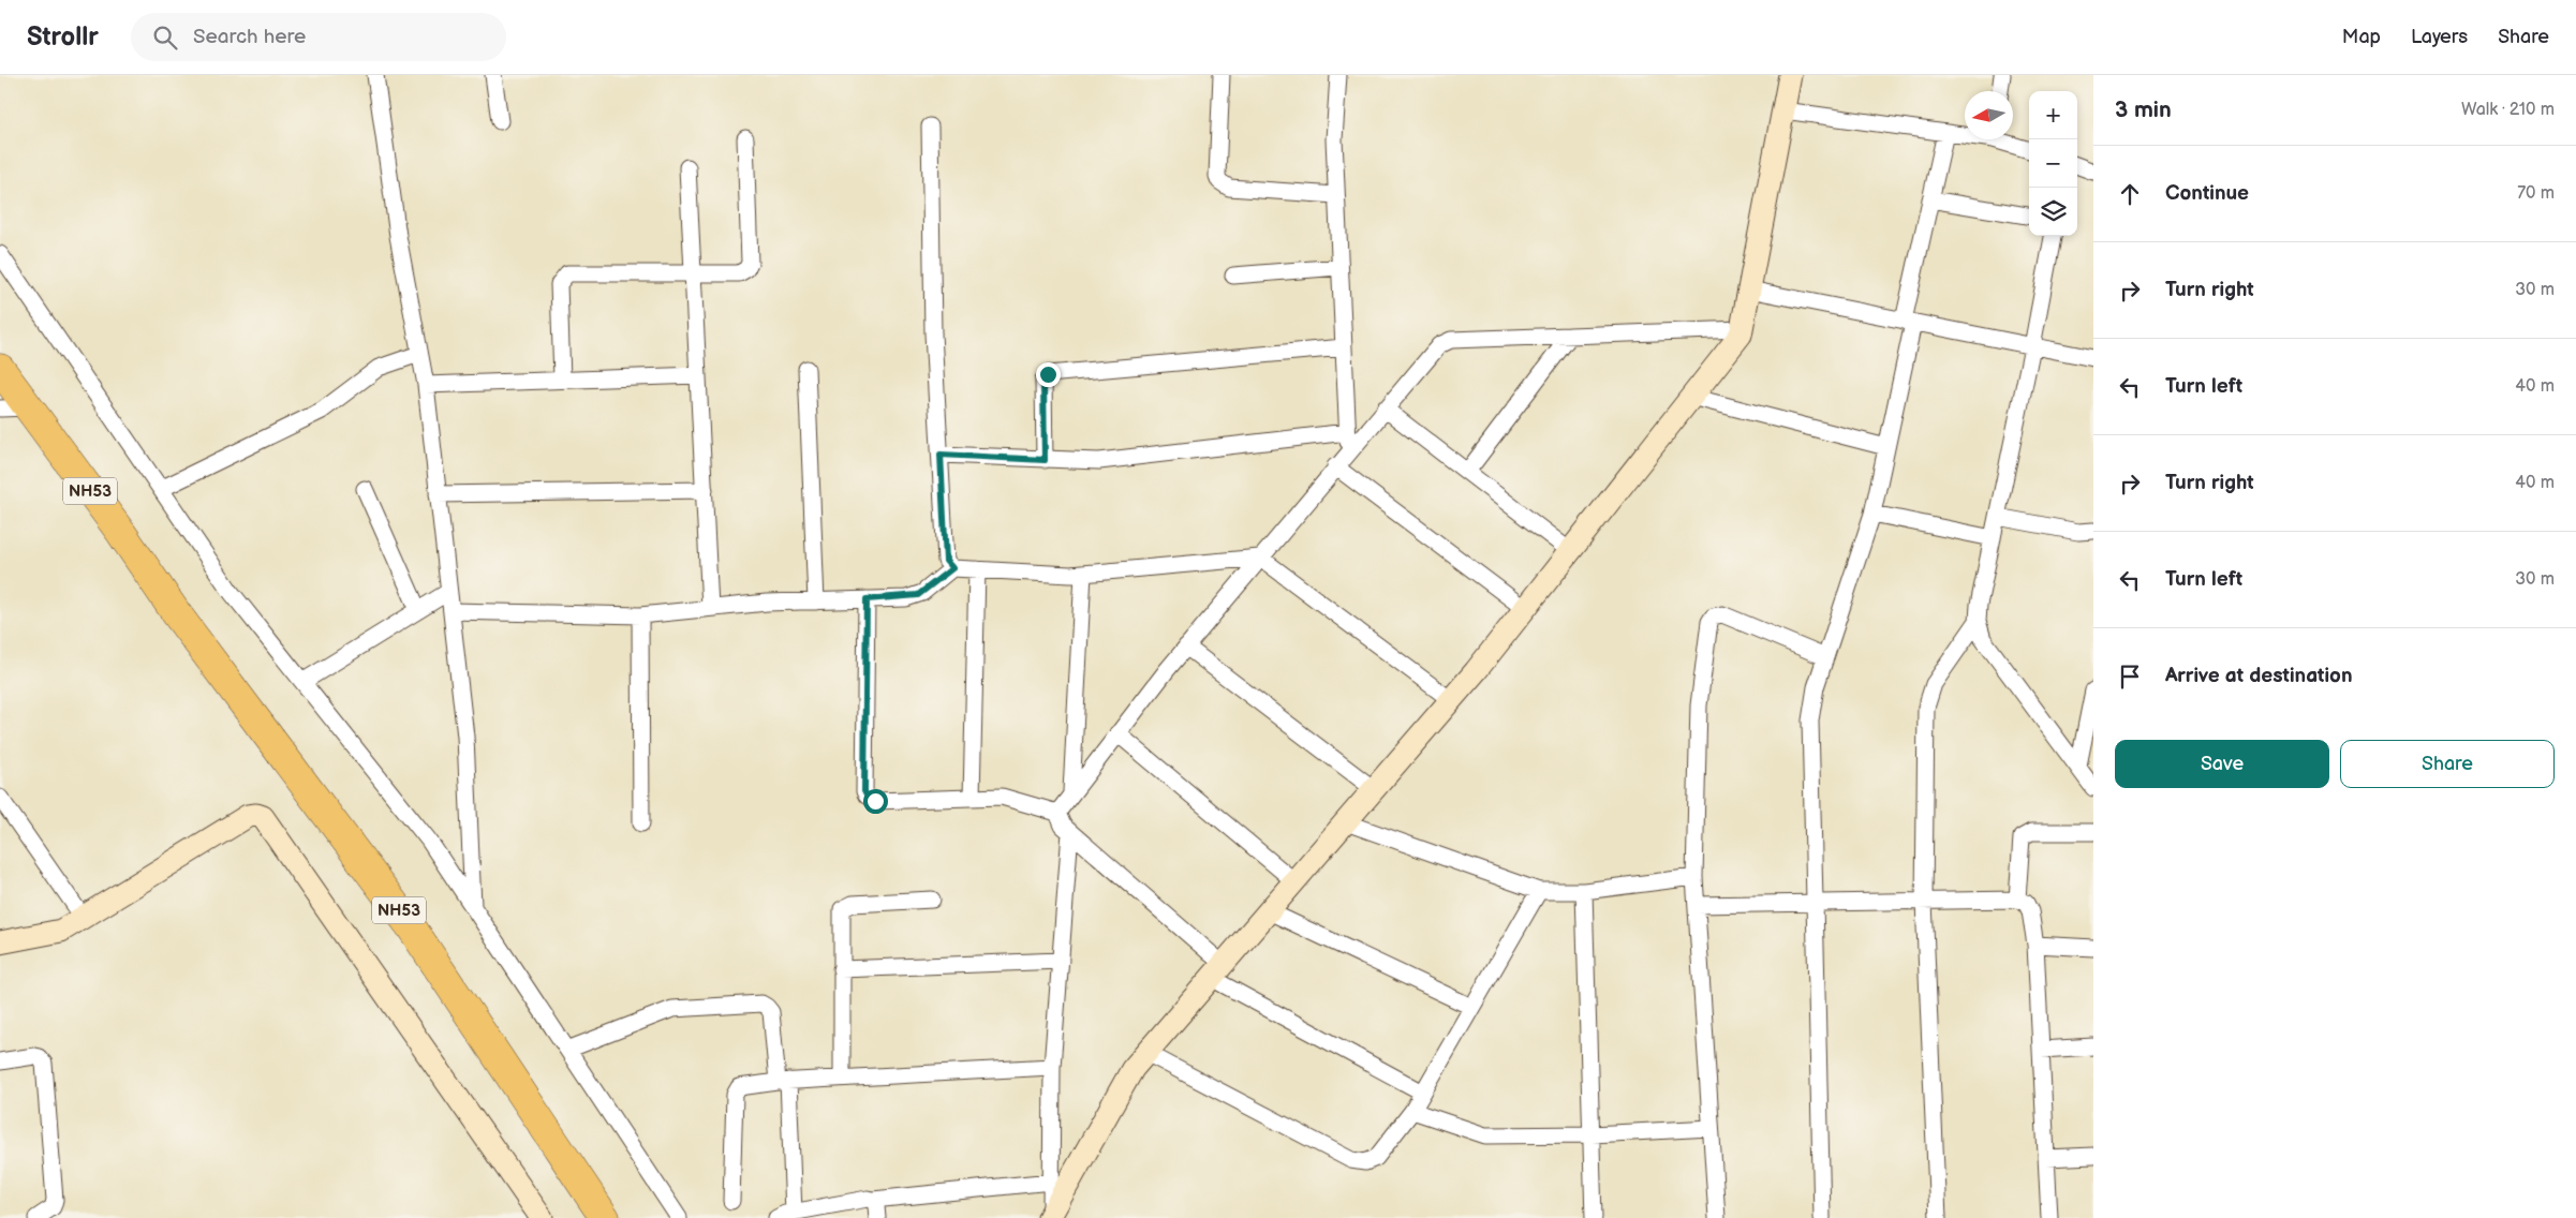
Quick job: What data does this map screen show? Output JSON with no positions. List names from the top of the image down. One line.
{"streets":{"highway":["NH53"]},"north":"left","page":{"header":"Strollr","search":"Search here","nav":["Map","Layers","Share"],"heading":["3 min","Walk · 210 m"],"map_buttons":["+","−"],"list":[["Continue","70 m"],["Turn right","30 m"],["Turn left","40 m"],["Turn right","40 m"],["Turn left","30 m"],"Arrive at destination"],"buttons":["Save","Share"]}}
